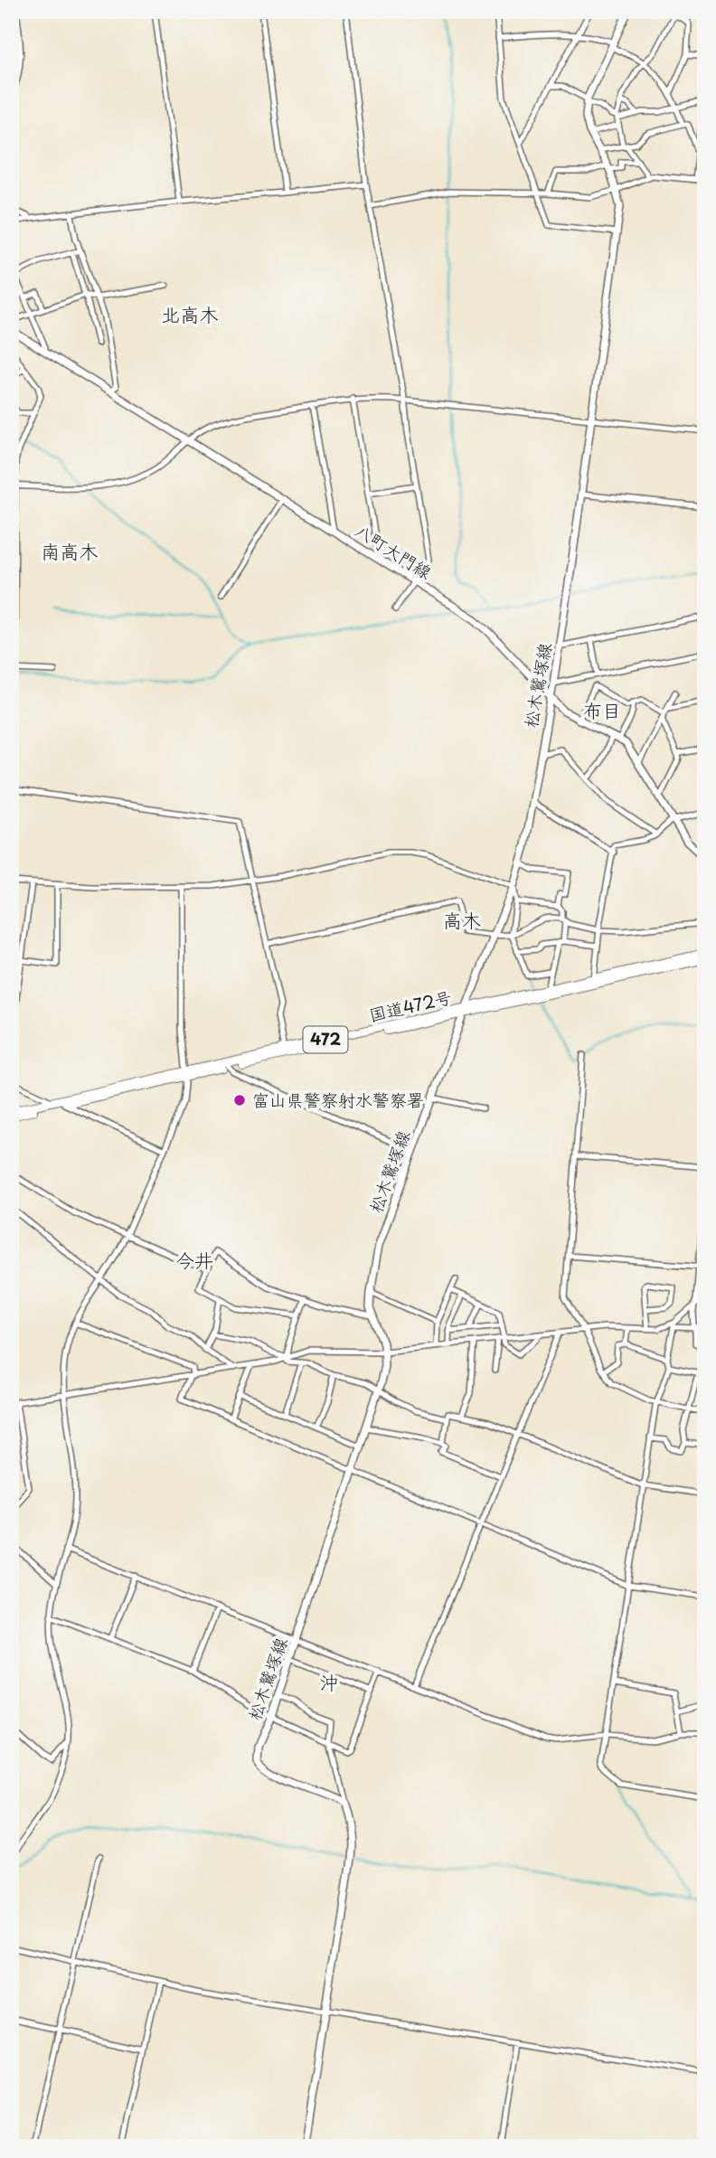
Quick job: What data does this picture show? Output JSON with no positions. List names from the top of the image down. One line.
{"streets":{"highway":["国道472号","472"],"main road":["八町大門線","松木鷲塚線"]},"crossings":[["八町大門線","松木鷲塚線"],["松木鷲塚線","国道472号"]],"districts":["北高木","南高木","布目","高木","今井","沖"],"places":["富山県警察射水警察署"]}
